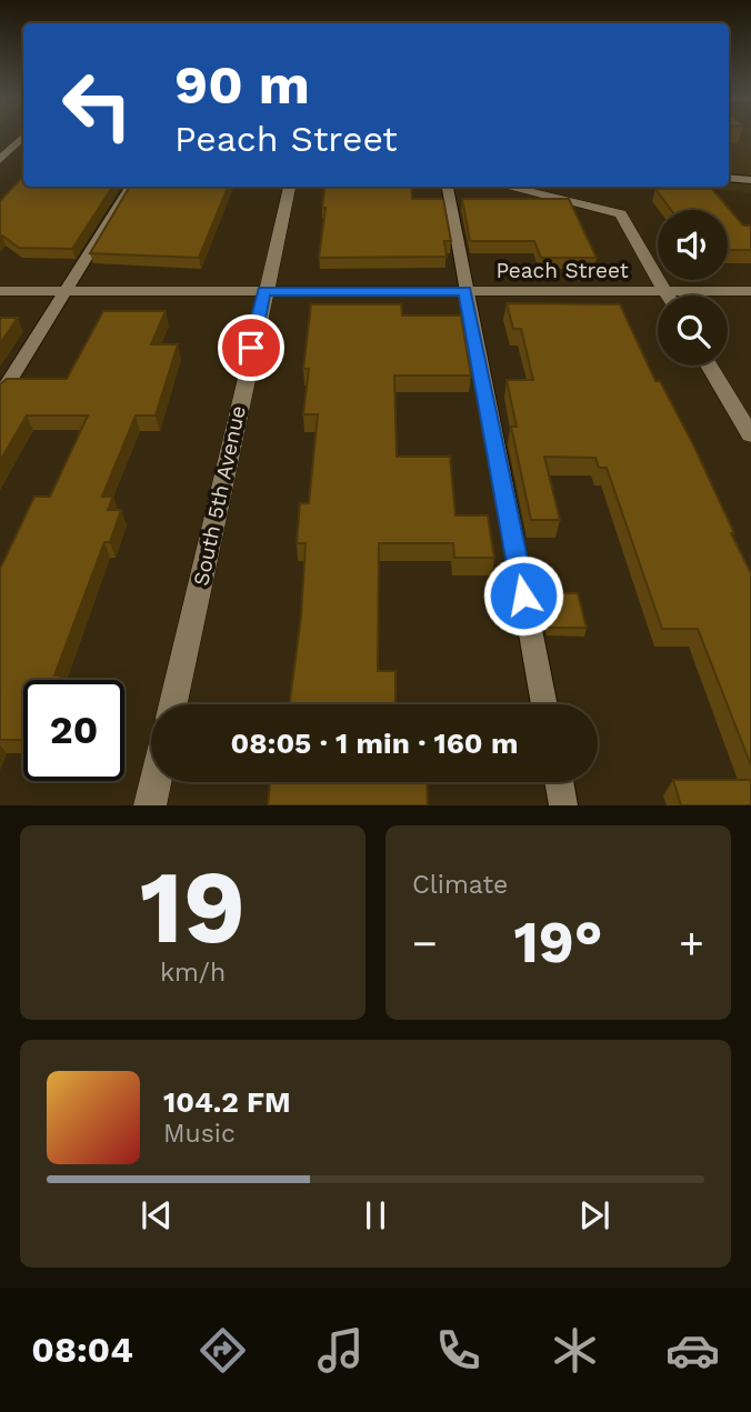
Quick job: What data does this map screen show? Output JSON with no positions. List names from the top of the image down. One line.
{"streets":{"street":["Peach Street","South 5th Avenue"]},"crossings":[["Peach Street","South 5th Avenue"]],"page":{"turn":["90 m","Peach Street"],"limit":"20","trip":"08:05 · 1 min · 160 m","tile":[["19","km/h"],"Climate"],"heat":["−","19°","+"],"song":["104.2 FM","Music"],"tabs":"08:04"}}
